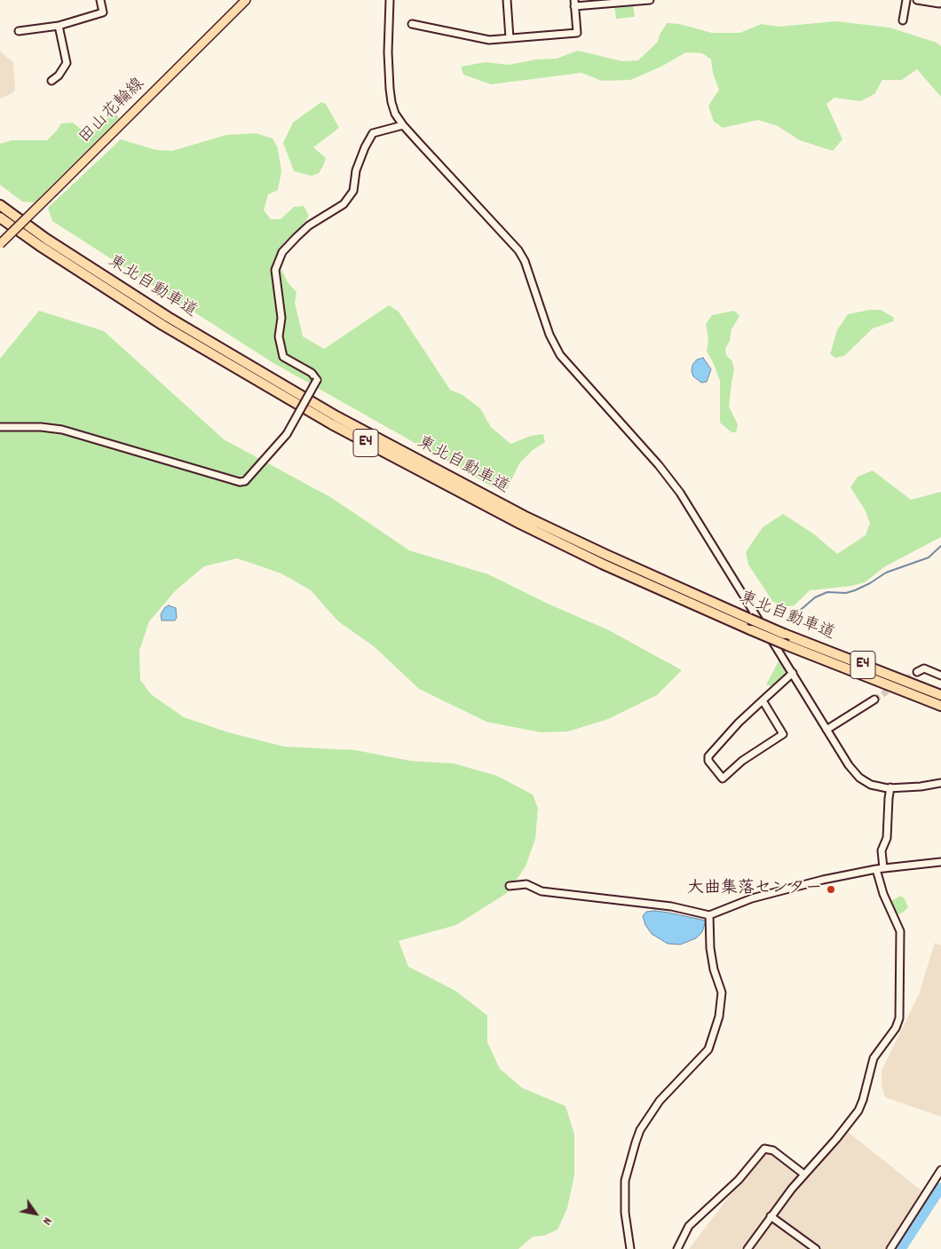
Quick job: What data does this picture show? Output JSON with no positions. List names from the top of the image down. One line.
{"streets":{"highway":["東北自動車道","E4"],"main road":["田山花輪線"]},"places":["大曲集落センター"],"north":"bottom right"}
